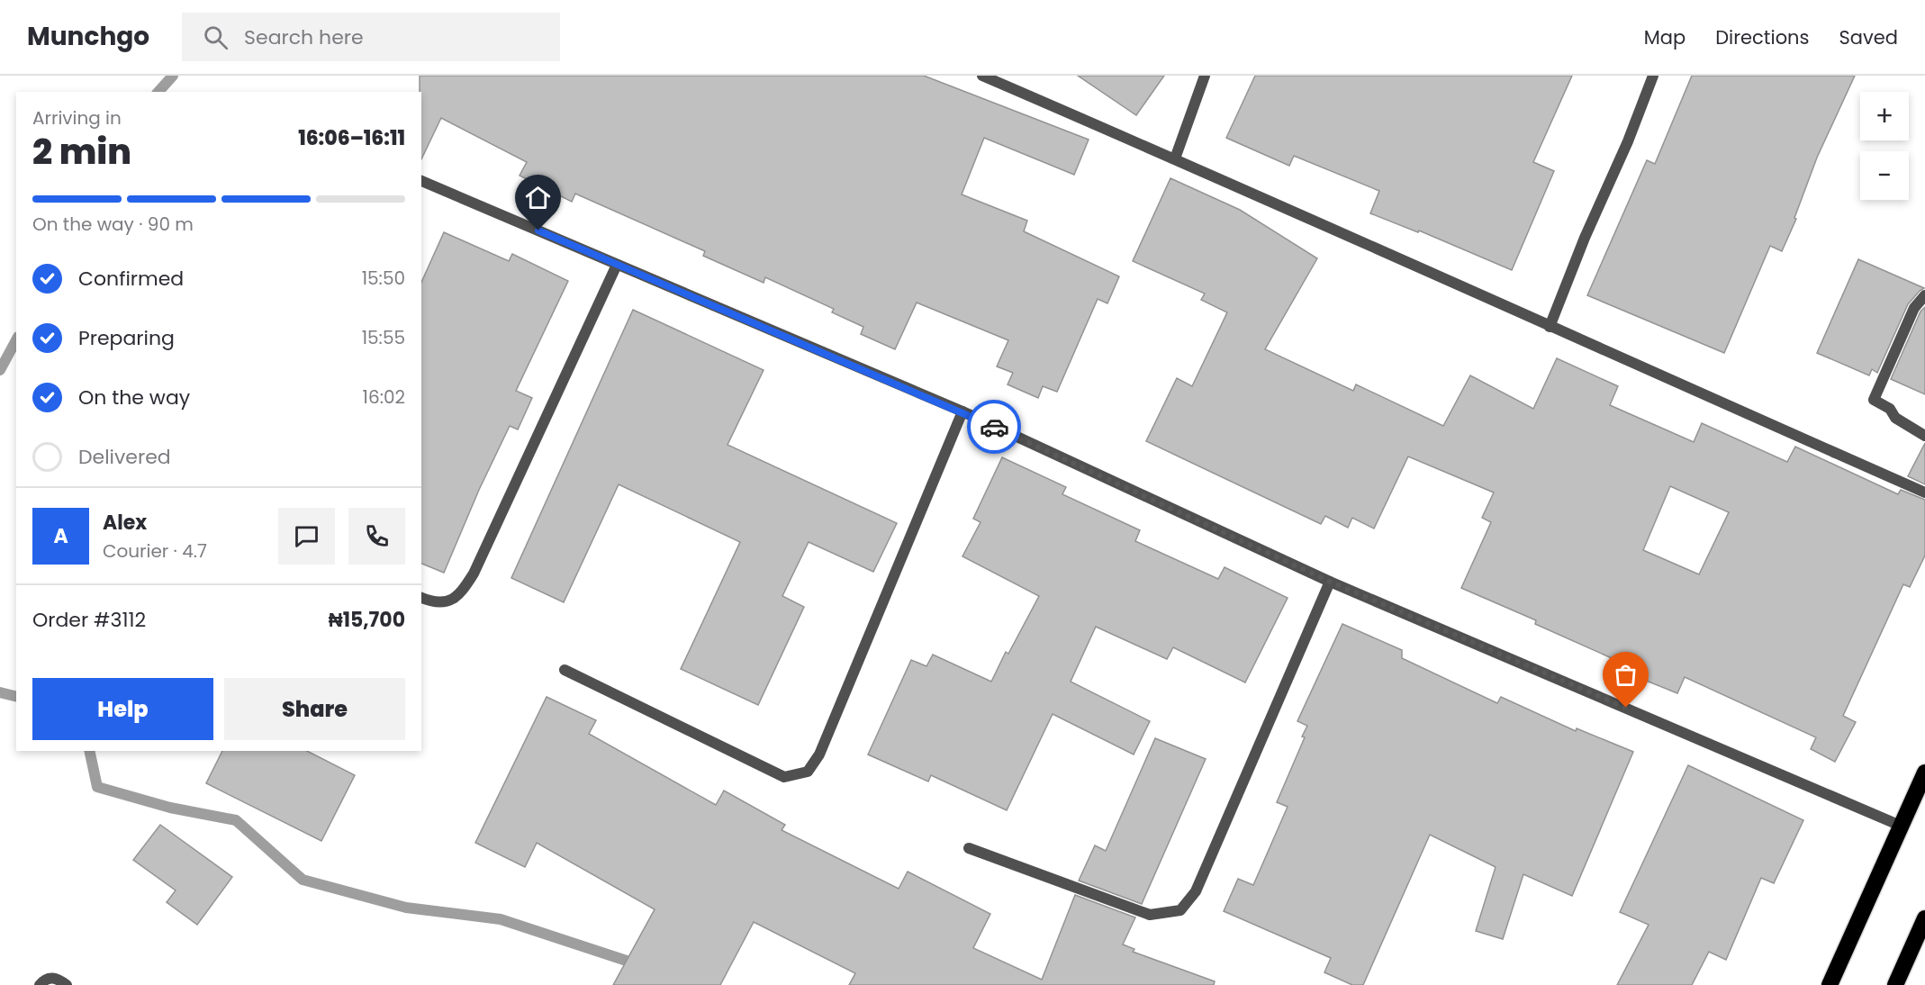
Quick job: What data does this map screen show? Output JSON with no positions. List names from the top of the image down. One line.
{"page":{"header":"Munchgo","search":"Search here","nav":["Map","Directions","Saved"],"map_buttons":["+","−"],"heading":["2 min","Arriving in","16:06–16:11"],"panel":["Alex","Courier · 4.7","Order #3112","₦15,700"],"bar":"On the way · 90 m","list":[["Confirmed","15:50"],["Preparing","15:55"],["On the way","16:02"],"Delivered"],"round":"A","buttons":["Help","Share"]}}
